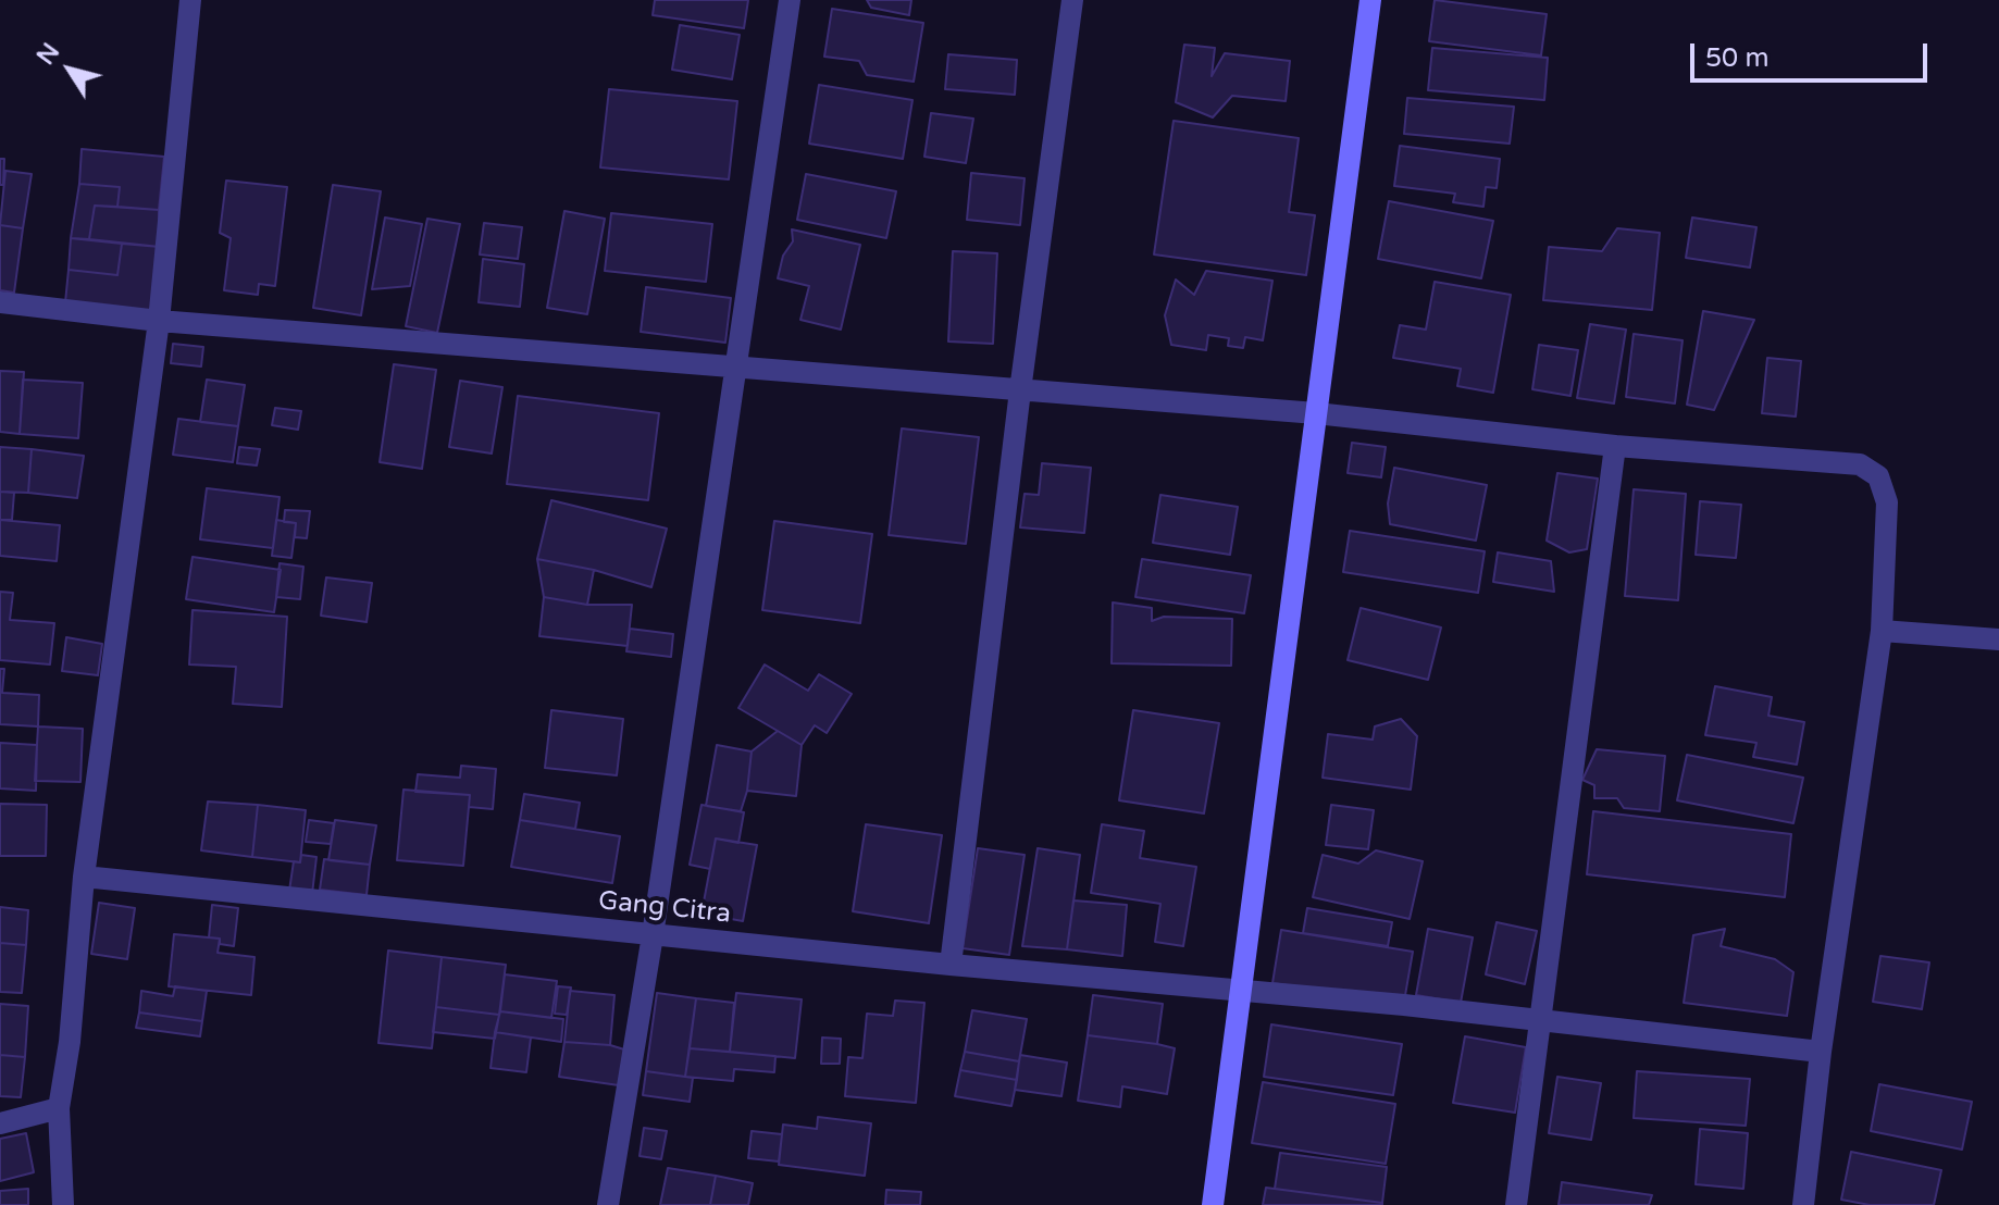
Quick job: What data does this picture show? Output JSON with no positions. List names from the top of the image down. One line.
{"streets":{"street":["Gang Citra"]},"scale_bar":"50 m","north":"top left"}
